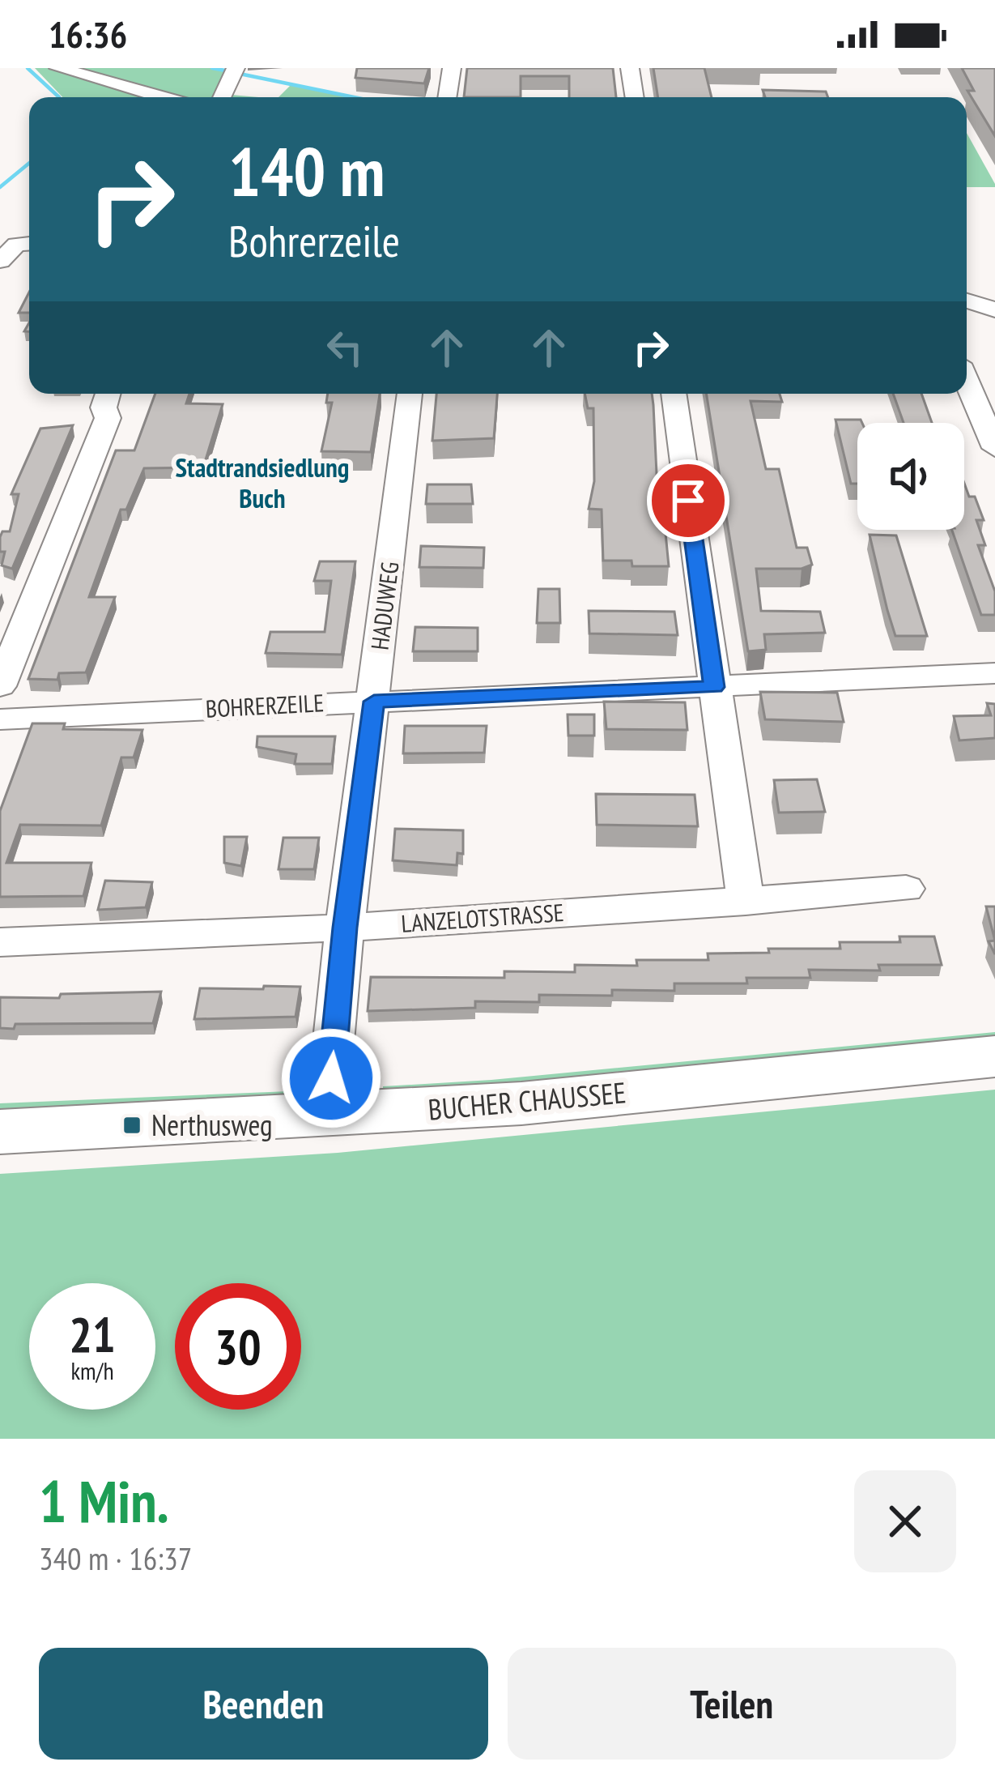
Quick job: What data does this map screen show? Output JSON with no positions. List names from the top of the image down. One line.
{"streets":{"main road":["BUCHER CHAUSSEE"],"street":["HADUWEG","BOHRERZEILE","LANZELOTSTRASSE"]},"crossings":[["HADUWEG","BOHRERZEILE"],["HADUWEG","LANZELOTSTRASSE"],["HADUWEG","BUCHER CHAUSSEE"]],"districts":["Stadtrandsiedlung Buch"],"places":{"transit":["Nerthusweg"]},"page":{"status":"16:36","turn":["140 m","Bohrerzeile"],"speed":"21 km/h","limit":"30","heading":["1 Min.","340 m · 16:37"],"buttons":["Beenden","Teilen"]}}
